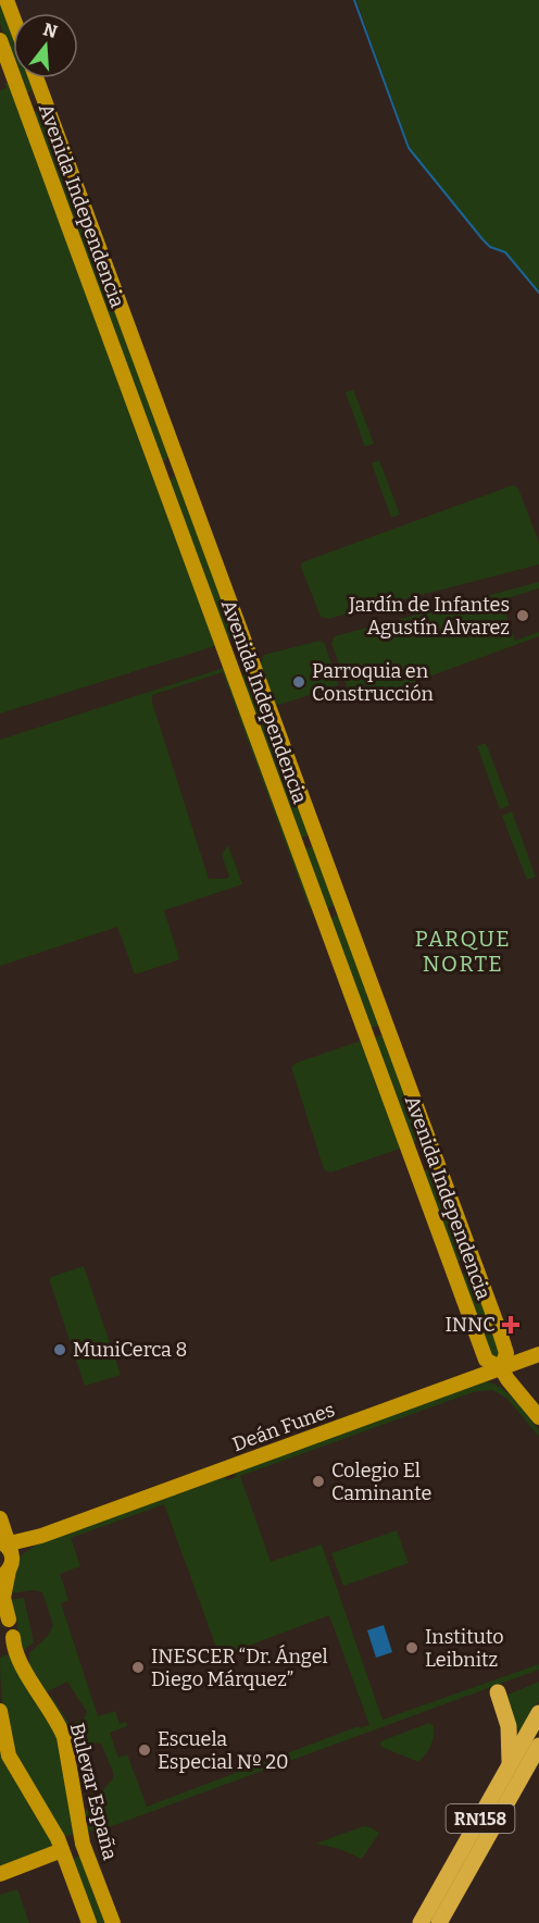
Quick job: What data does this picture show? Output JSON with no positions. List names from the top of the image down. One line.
{"streets":{"highway":["RN158"],"main road":["Avenida Independencia","Deán Funes","Bulevar España"]},"crossings":[["Avenida Independencia","Deán Funes"]],"districts":["PARQUE NORTE"],"places":{"other":["Jardín de Infantes Agustín Alvarez","Parroquia en Construcción","MuniCerca 8","Colegio El Caminante","Instituto Leibnitz","INESCER “Dr. Ángel Diego Márquez”","Escuela Especial Nº 20"],"health":["INNC"]},"north":"top"}
